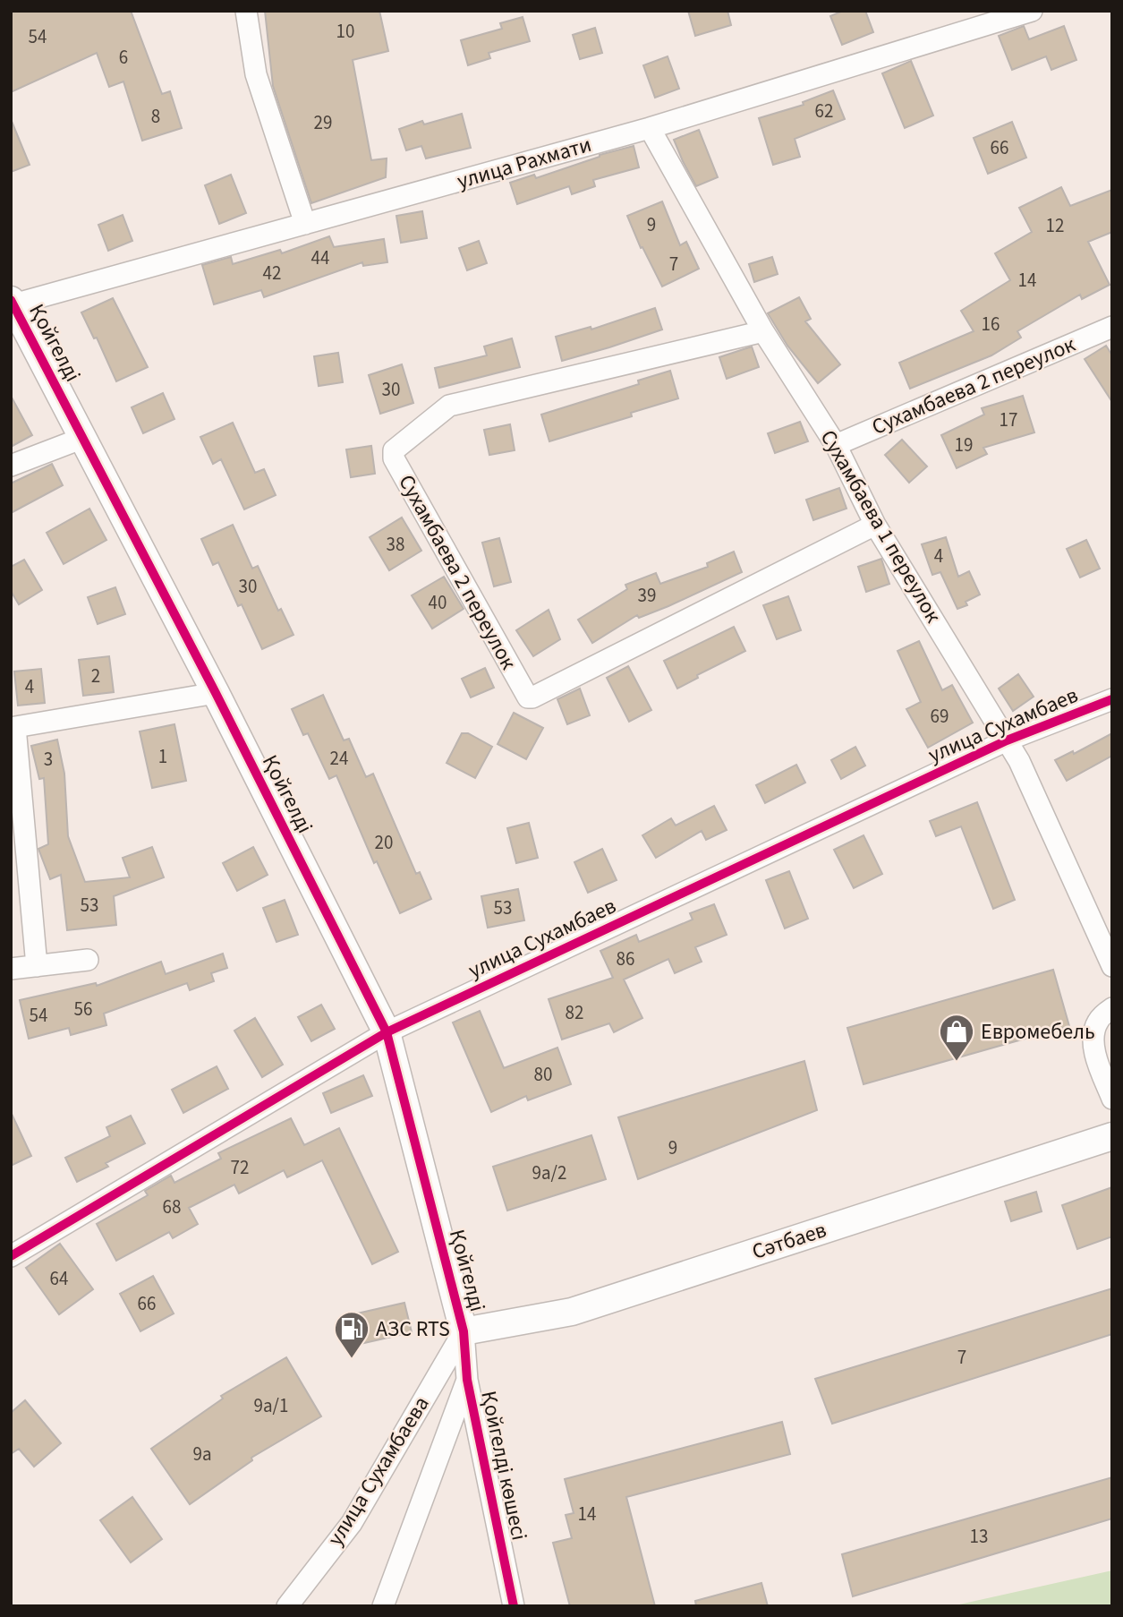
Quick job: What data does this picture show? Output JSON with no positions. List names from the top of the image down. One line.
{"streets":{"street":["улица Рахмати","Қойгелді","Сухамбаева 2 переулок","Сухамбаева 1 переулок","улица Сухамбаев","Сәтбаев","Қойгелді көшесі","улица Сухамбаева"]},"crossings":[["улица Рахмати","Қойгелді"],["улица Рахмати","Сухамбаева 1 переулок"],["Қойгелді","улица Сухамбаев"],["Қойгелді","Сәтбаев"],["Қойгелді","Қойгелді көшесі"],["Қойгелді","улица Сухамбаева"],["Сухамбаева 2 переулок","Сухамбаева 1 переулок"],["Сухамбаева 1 переулок","улица Сухамбаев"],["Сәтбаев","Қойгелді көшесі"],["Сәтбаев","улица Сухамбаева"],["Қойгелді көшесі","улица Сухамбаева"]],"places":{"shop":["Евромебель"],"fuel station":["АЗС RTS"]},"house_numbers":["10","54","6","62","8","29","66","9","12","44","7","42","14","16","30","17","19","38","4","30","39","40","2","4","69","1","24","3","20","53","53","86","56","82","54","80","9","72","9а/2","68","64","66","7","9а/1","9а","14","13"]}
